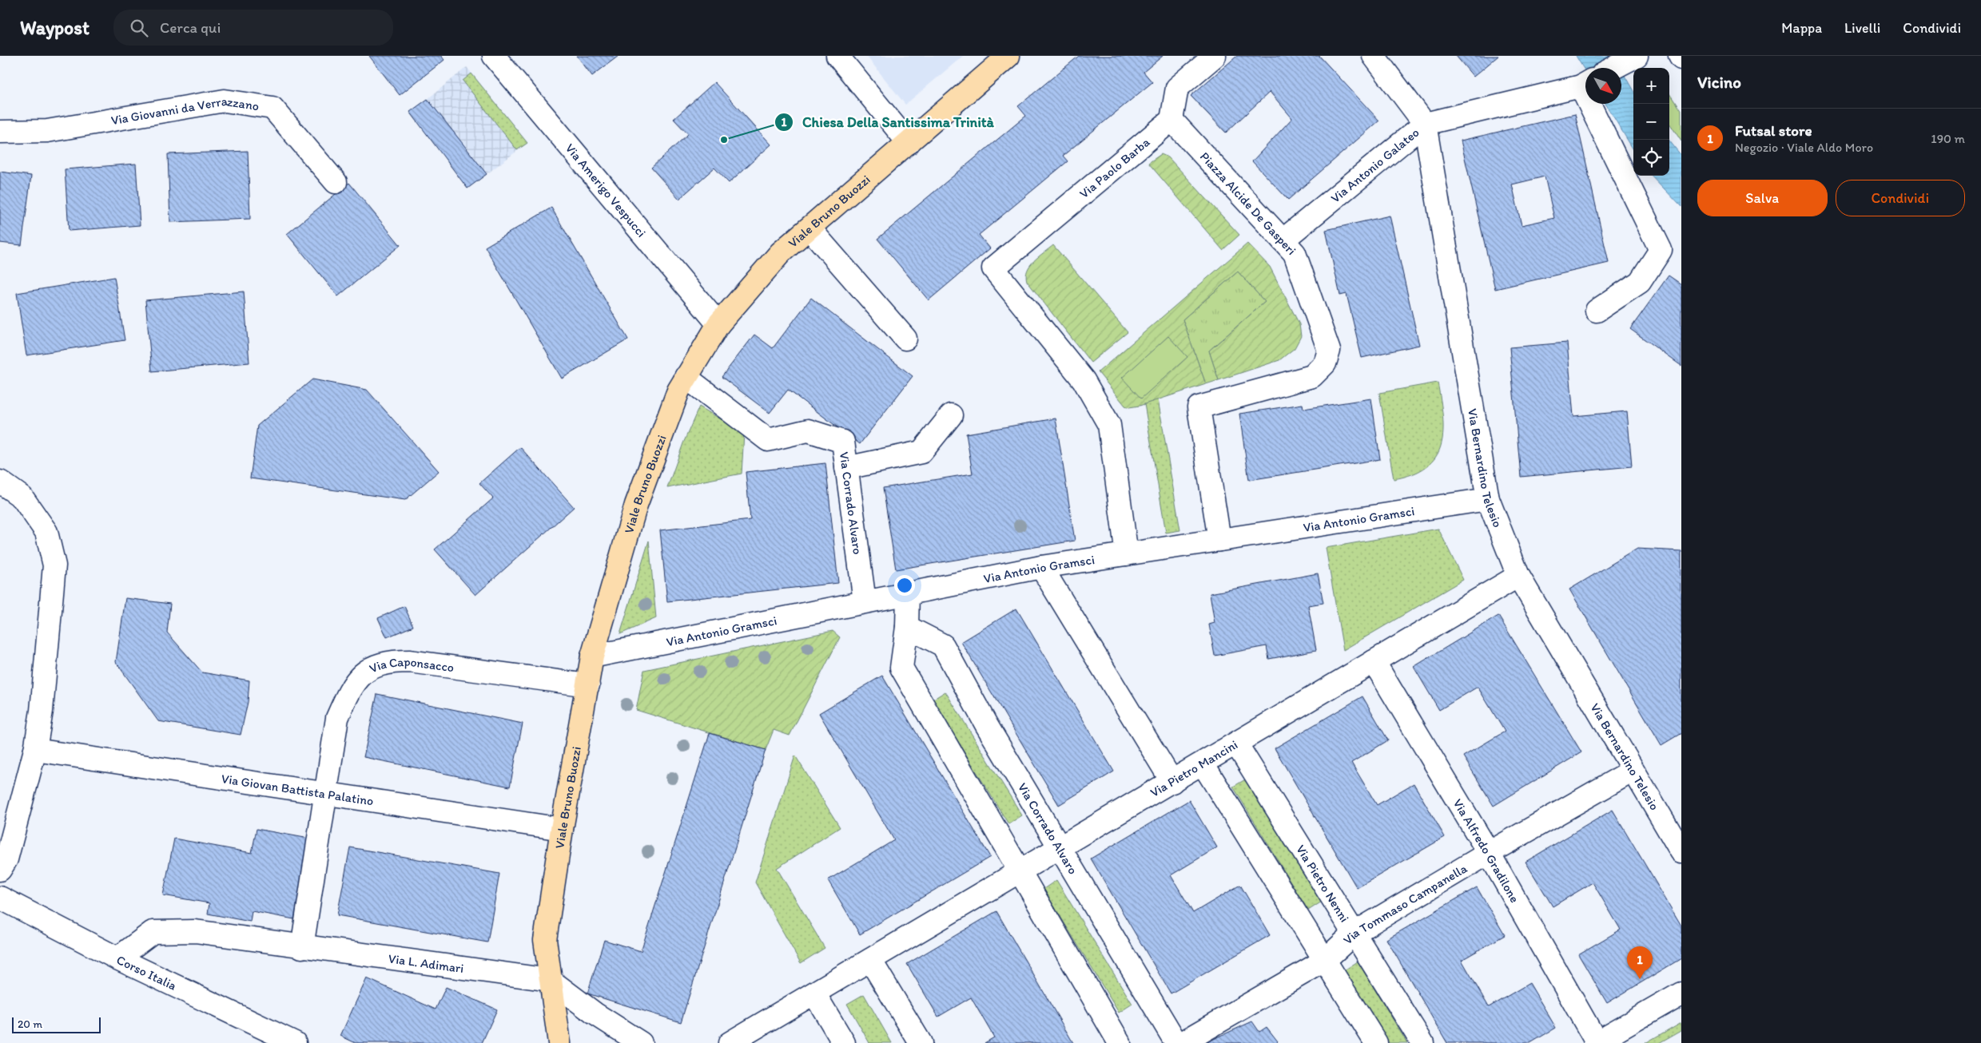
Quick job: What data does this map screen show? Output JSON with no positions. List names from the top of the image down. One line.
{"streets":{"main road":["Viale Bruno Buozzi"],"street":["Via Giovanni da Verrazzano","Via Antonio Galateo","Via Paolo Barba","Via Amerigo Vespucci","Piazza Alcide De Gasperi","Via Bernardino Telesio","Via Corrado Alvaro","Via Antonio Gramsci","Via Caponsacco","Via Pietro Mancini","Via Giovan Battista Palatino","Via Alfredo Gradilone","Via Pietro Nenni","Via Tommaso Campanella","Via L. Adimari","Corso Italia"]},"crossings":[["Via Antonio Galateo","Piazza Alcide De Gasperi"],["Via Antonio Galateo","Via Bernardino Telesio"],["Via Paolo Barba","Piazza Alcide De Gasperi"],["Via Paolo Barba","Via Antonio Gramsci"],["Via Amerigo Vespucci","Viale Bruno Buozzi"],["Piazza Alcide De Gasperi","Via Antonio Gramsci"],["Viale Bruno Buozzi","Via Corrado Alvaro"],["Viale Bruno Buozzi","Via Antonio Gramsci"],["Viale Bruno Buozzi","Via Caponsacco"],["Viale Bruno Buozzi","Via Giovan Battista Palatino"],["Viale Bruno Buozzi","Via L. Adimari"],["Via Bernardino Telesio","Via Antonio Gramsci"],["Via Bernardino Telesio","Via Pietro Mancini"],["Via Bernardino Telesio","Via Tommaso Campanella"],["Via Corrado Alvaro","Via Antonio Gramsci"],["Via Corrado Alvaro","Via Pietro Mancini"],["Via Caponsacco","Via Giovan Battista Palatino"],["Via Pietro Mancini","Via Alfredo Gradilone"],["Via Pietro Mancini","Via Pietro Nenni"],["Via Alfredo Gradilone","Via Tommaso Campanella"],["Via Pietro Nenni","Via Tommaso Campanella"],["Via L. Adimari","Corso Italia"]],"places":["Chiesa Della Santissima Trinità"],"scale_bar":"20 m","north":"bottom right","page":{"header":"Waypost","search":"Cerca qui","nav":["Mappa","Livelli","Condividi"],"heading":"Vicino","map_buttons":["+","−"],"list":[{"mark":"1","name":"Futsal store","note":"Negozio · Viale Aldo Moro","value":"190 m"}],"buttons":["Salva","Condividi"],"pins":"1","scale":"20 m"}}
